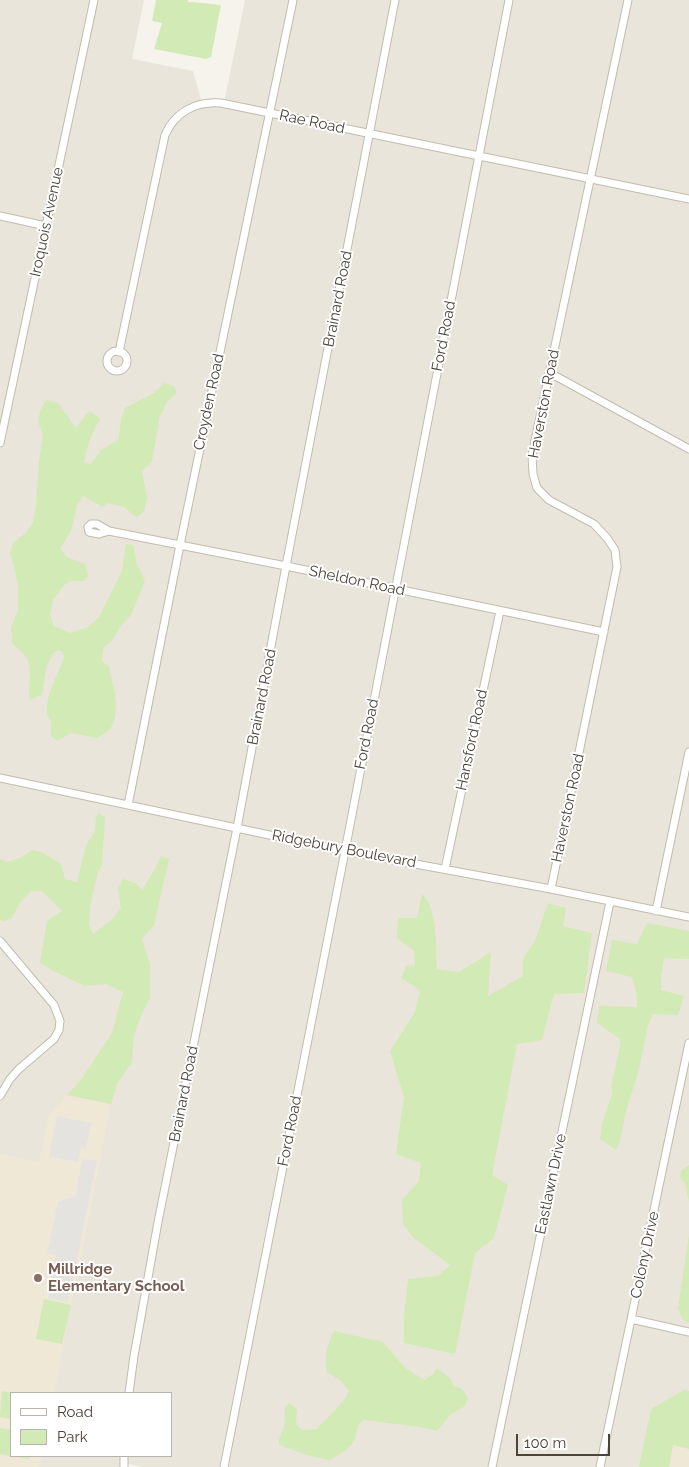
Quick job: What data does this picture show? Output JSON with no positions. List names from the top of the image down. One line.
{"streets":{"street":["Rae Road","Iroquois Avenue","Brainard Road","Ford Road","Croyden Road","Haverston Road","Sheldon Road","Hansford Road","Ridgebury Boulevard","Eastlawn Drive","Colony Drive"]},"crossings":[["Rae Road","Brainard Road"],["Rae Road","Ford Road"],["Rae Road","Croyden Road"],["Rae Road","Haverston Road"],["Brainard Road","Sheldon Road"],["Brainard Road","Ridgebury Boulevard"],["Ford Road","Sheldon Road"],["Ford Road","Ridgebury Boulevard"],["Croyden Road","Sheldon Road"],["Croyden Road","Ridgebury Boulevard"],["Haverston Road","Sheldon Road"],["Haverston Road","Ridgebury Boulevard"],["Sheldon Road","Hansford Road"],["Hansford Road","Ridgebury Boulevard"],["Ridgebury Boulevard","Eastlawn Drive"]],"places":["Millridge Elementary School"],"legend":["Road","Park"],"scale_bar":"100 m"}
